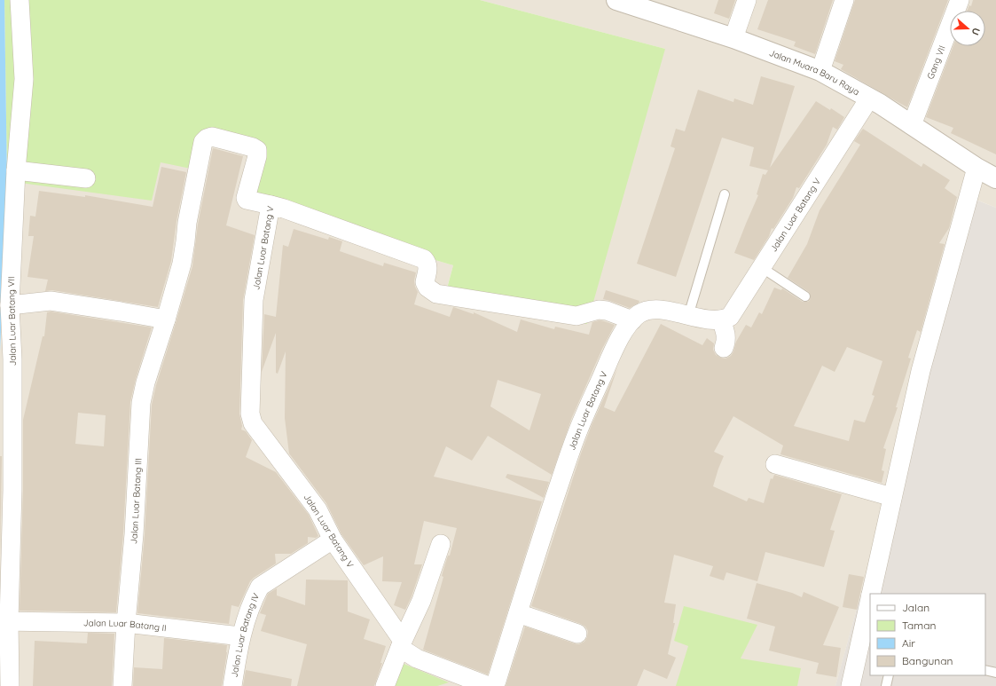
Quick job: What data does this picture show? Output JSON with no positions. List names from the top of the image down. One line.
{"streets":{"street":["Gang VII","Jalan Muara Baru Raya","Jalan Luar Batang V","Jalan Luar Batang VII","Jalan Luar Batang III","Jalan Luar Batang II","Jalan Luar Batang IV"]},"crossings":[["Gang VII","Jalan Muara Baru Raya"],["Jalan Muara Baru Raya","Jalan Luar Batang V"],["Jalan Luar Batang V","Jalan Luar Batang III"],["Jalan Luar Batang V","Jalan Luar Batang IV"],["Jalan Luar Batang VII","Jalan Luar Batang II"],["Jalan Luar Batang III","Jalan Luar Batang II"],["Jalan Luar Batang II","Jalan Luar Batang IV"]],"legend":["Jalan","Taman","Air","Bangunan"],"north":"right"}
